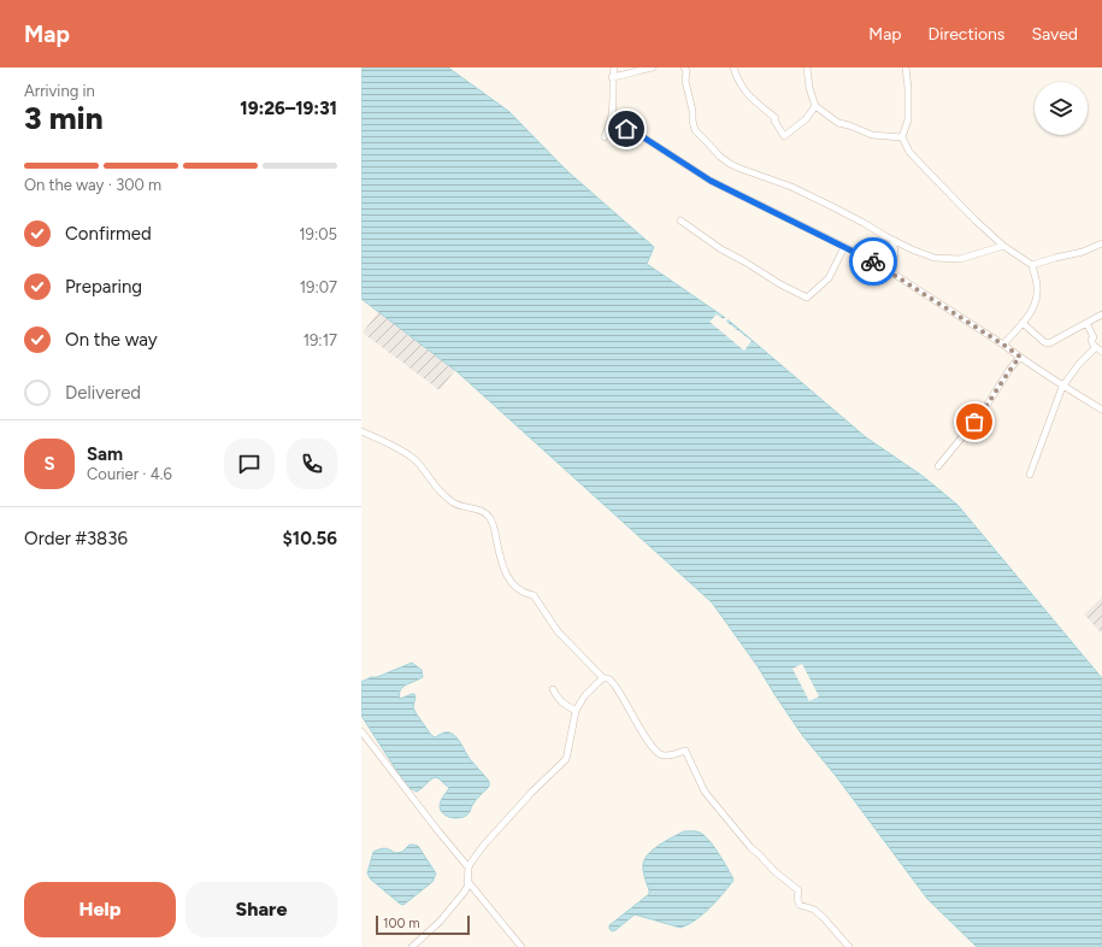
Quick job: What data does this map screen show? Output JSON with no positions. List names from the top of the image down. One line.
{"scale_bar":"100 m","page":{"header":"Map","nav":["Map","Directions","Saved"],"heading":["3 min","Arriving in","19:26–19:31"],"panel":["Sam","Courier · 4.6","Order #3836","$10.56"],"bar":"On the way · 300 m","list":[["Confirmed","19:05"],["Preparing","19:07"],["On the way","19:17"],"Delivered"],"round":"S","buttons":["Help","Share"],"scale":"100 m"}}
